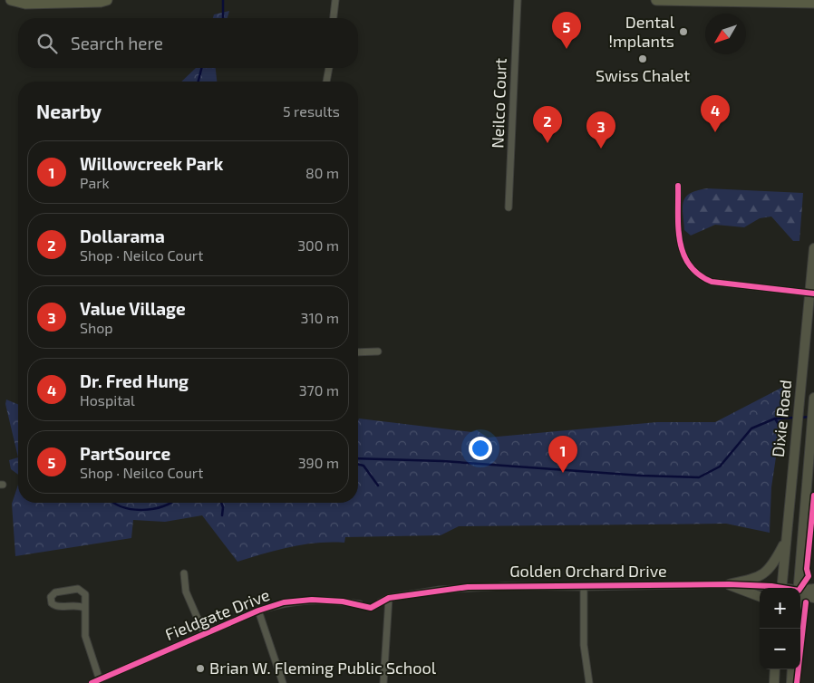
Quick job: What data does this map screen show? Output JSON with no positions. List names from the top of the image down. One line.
{"streets":{"main road":["Dixie Road","Golden Orchard Drive"],"street":["Neilco Court","Fieldgate Drive"]},"places":["Dental !mplants","Swiss Chalet","Brian W. Fleming Public School"],"north":"bottom left","page":{"pins":["5","4","2","3","1"],"search":"Search here","heading":["Nearby","5 results"],"list":[{"mark":"1","name":"Willowcreek Park","note":"Park","value":"80 m"},{"mark":"2","name":"Dollarama","note":"Shop · Neilco Court","value":"300 m"},{"mark":"3","name":"Value Village","note":"Shop","value":"310 m"},{"mark":"4","name":"Dr. Fred Hung","note":"Hospital","value":"370 m"},{"mark":"5","name":"PartSource","note":"Shop · Neilco Court","value":"390 m"}],"map_buttons":["+","−"]}}
